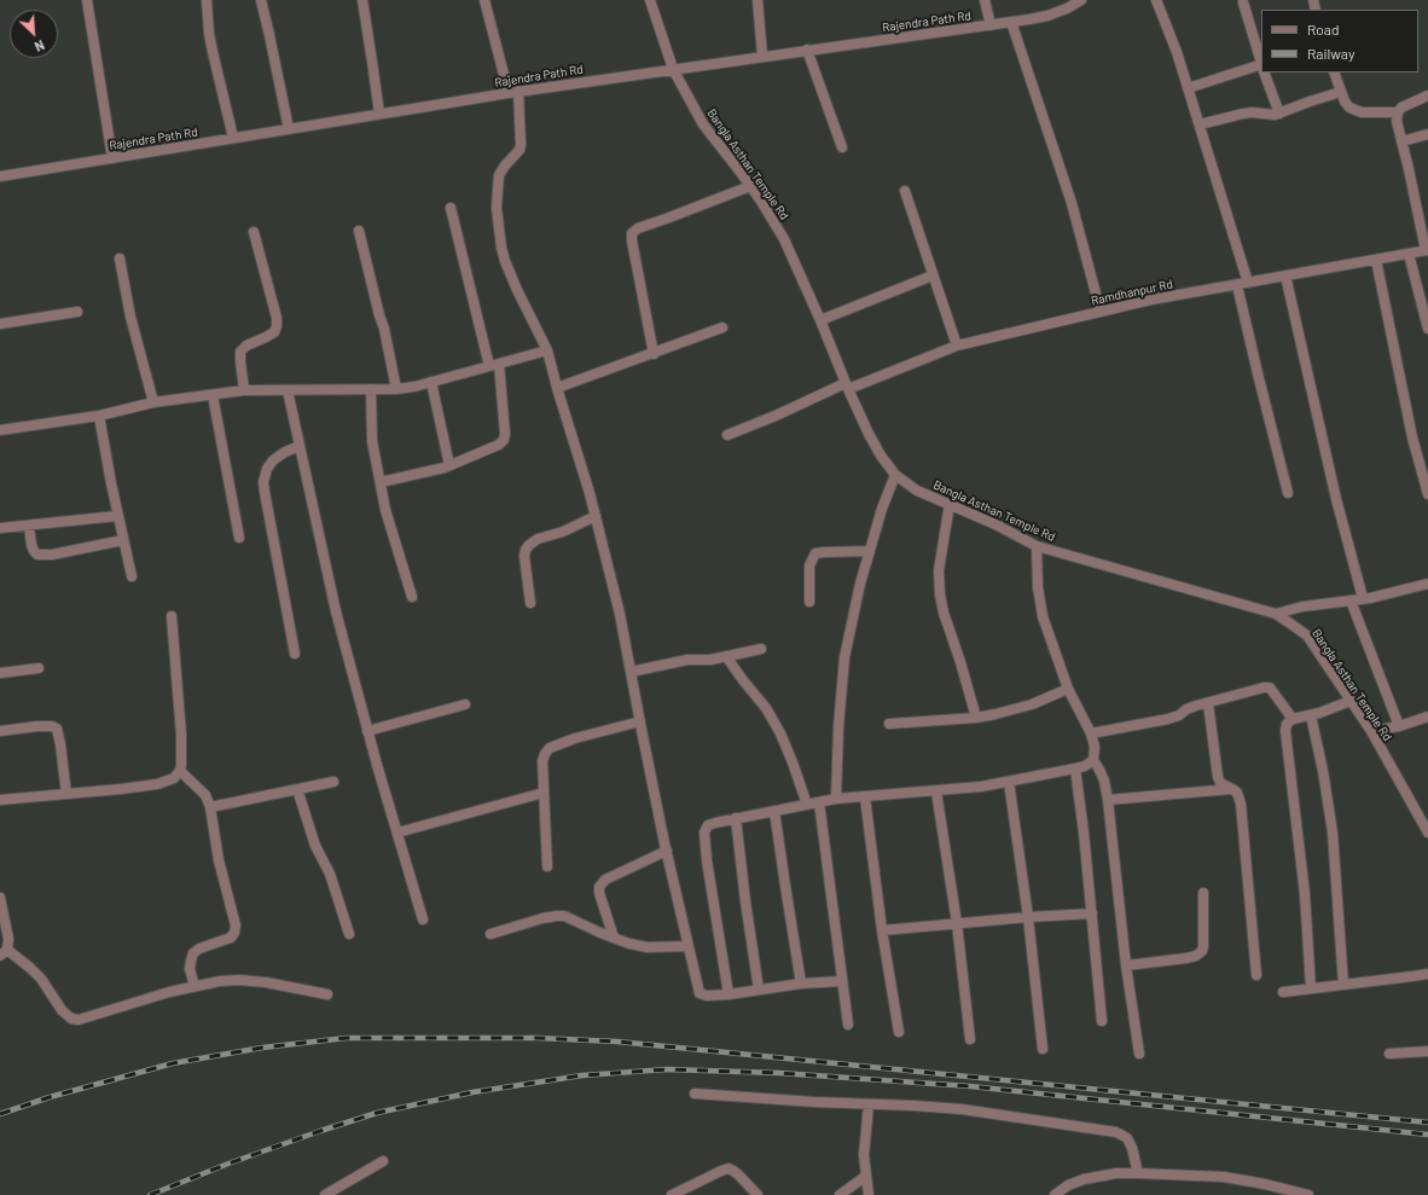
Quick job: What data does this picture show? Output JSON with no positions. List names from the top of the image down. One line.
{"streets":{"street":["Rajendra Path Rd","Bangla Asthan Temple Rd","Ramdhanpur Rd"]},"crossings":[["Rajendra Path Rd","Bangla Asthan Temple Rd"],["Bangla Asthan Temple Rd","Ramdhanpur Rd"]],"legend":["Road","Railway"],"north":"bottom right"}
